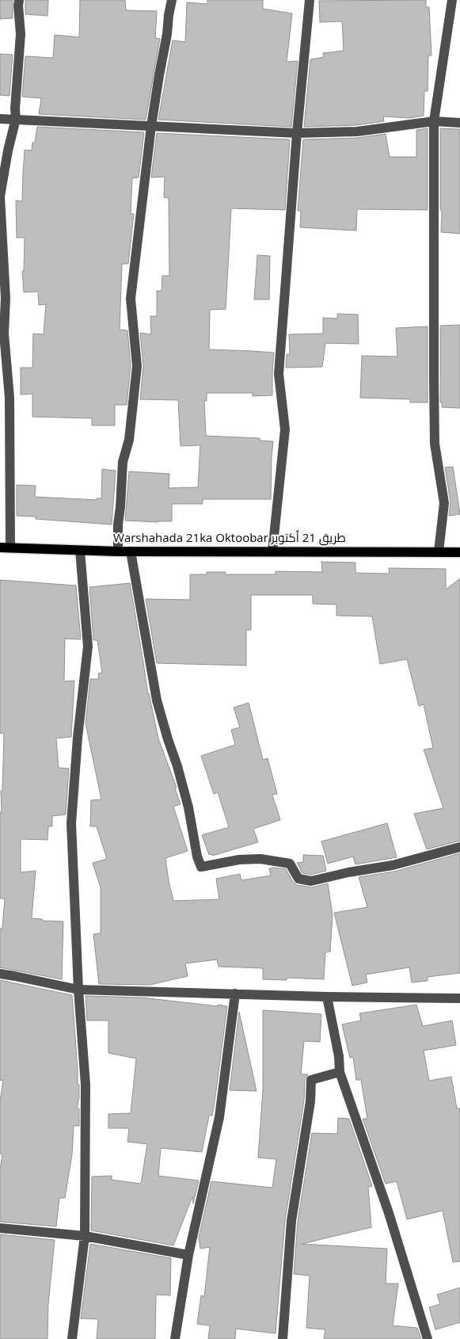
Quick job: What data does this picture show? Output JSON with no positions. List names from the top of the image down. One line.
{"streets":{"main road":["Warshahada 21ka Oktoobar طريق 21 أكتوبر"]}}
